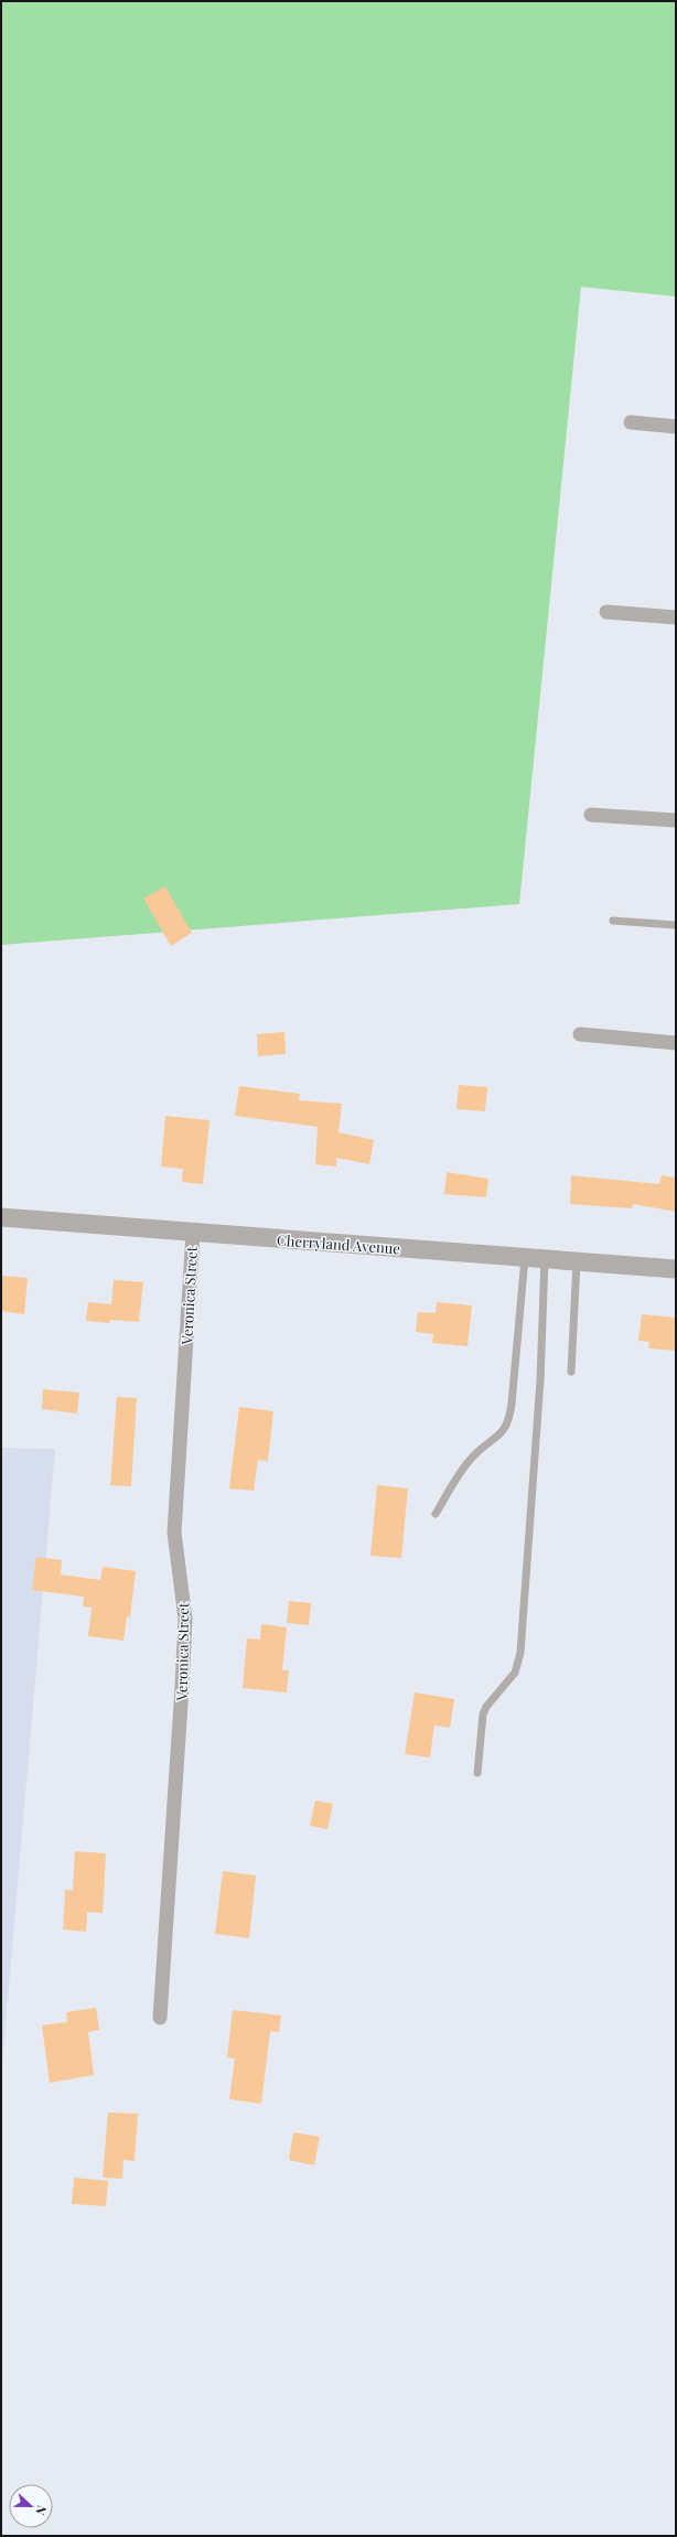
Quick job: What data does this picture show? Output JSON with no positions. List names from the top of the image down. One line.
{"streets":{"street":["Cherryland Avenue","Veronica Street"]},"crossings":[["Cherryland Avenue","Veronica Street"]],"north":"right"}
